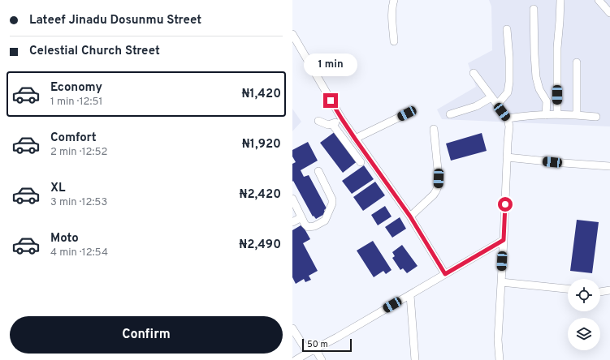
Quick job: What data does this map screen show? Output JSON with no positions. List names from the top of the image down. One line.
{"scale_bar":"50 m","page":{"banner":["Lateef Jinadu Dosunmu Street","Celestial Church Street"],"bubble":"1 min","list":[{"name":"Economy","note":"1 min · 12:51","value":"₦1,420"},{"name":"Comfort","note":"2 min · 12:52","value":"₦1,920"},{"name":"XL","note":"3 min · 12:53","value":"₦2,420"},{"name":"Moto","note":"4 min · 12:54","value":"₦2,490"}],"buttons":"Confirm","scale":"50 m"}}
